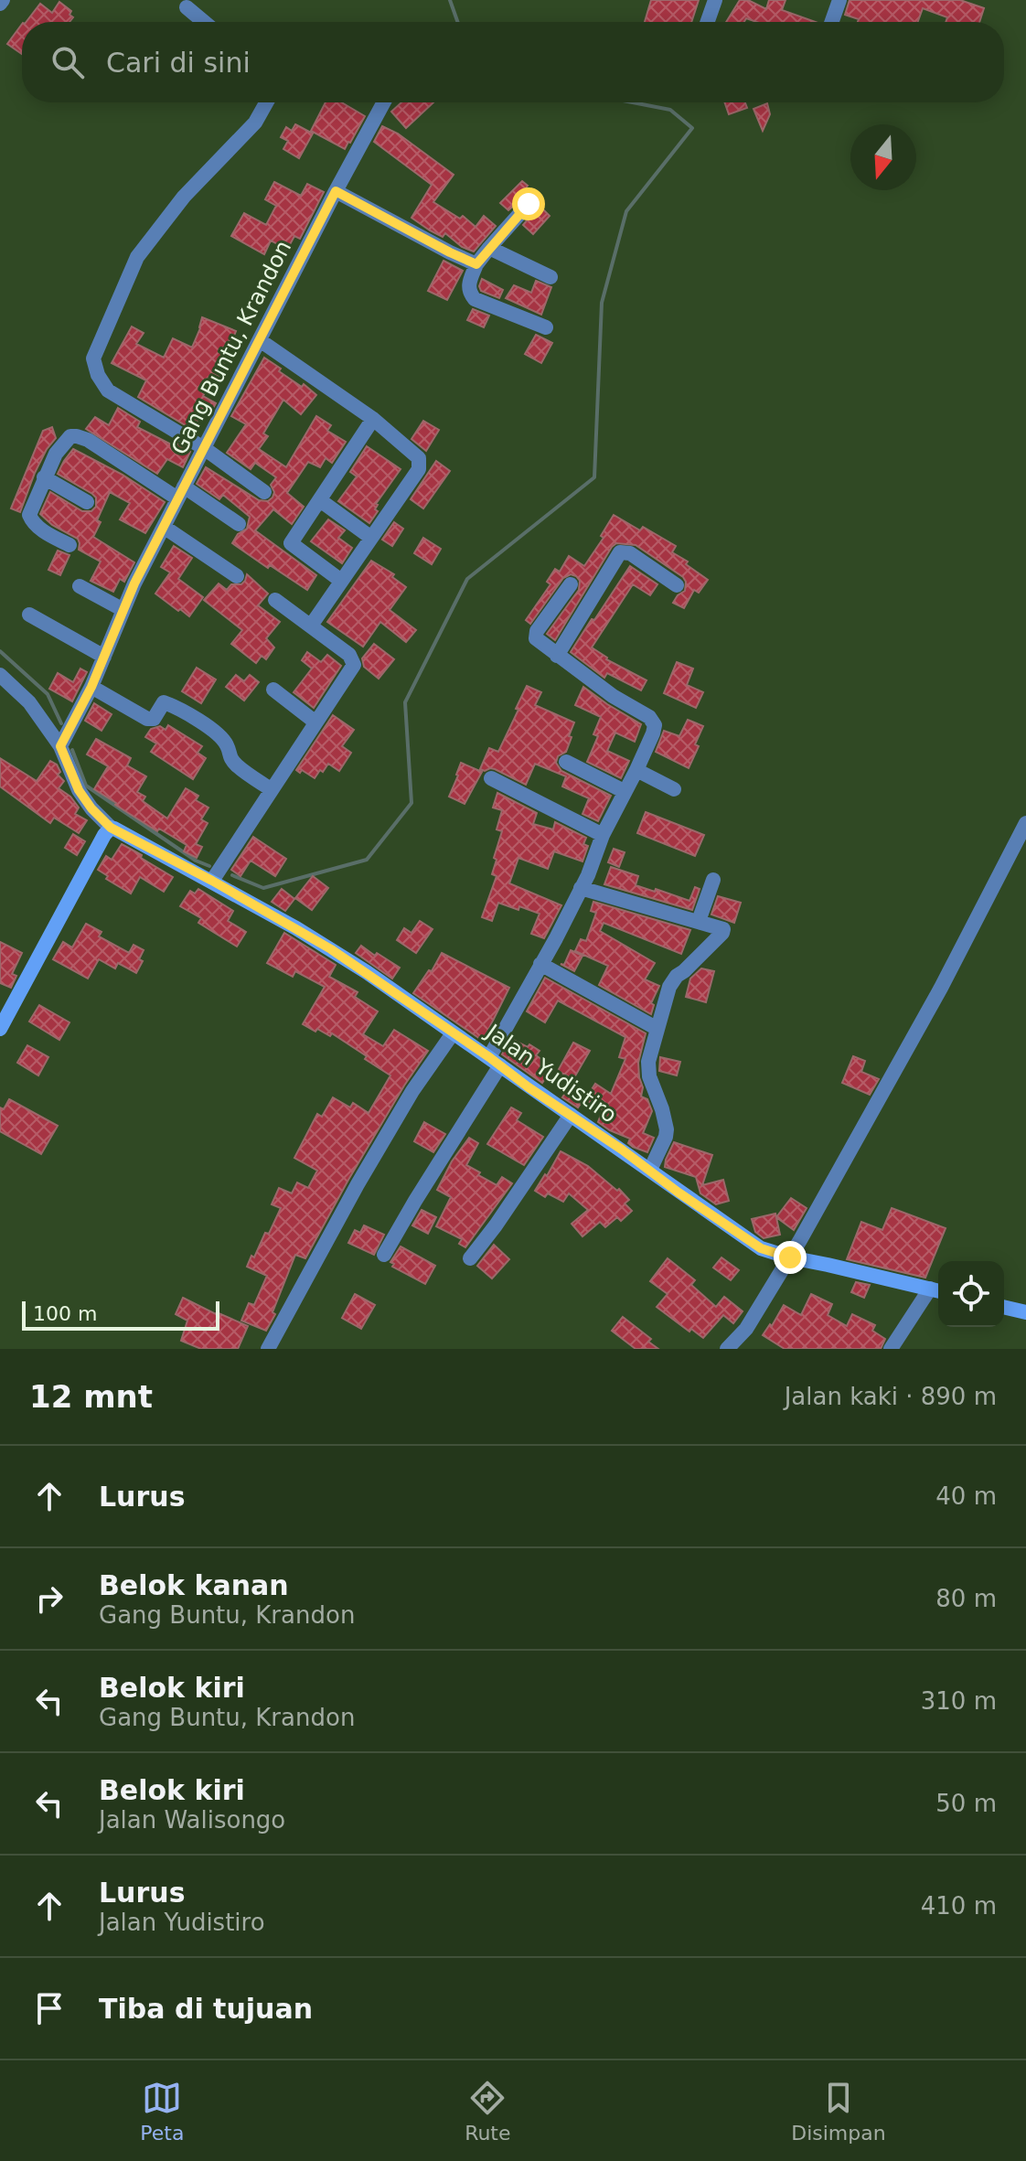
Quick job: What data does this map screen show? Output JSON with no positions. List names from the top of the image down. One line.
{"streets":{"street":["Gang Buntu, Krandon","Jalan Yudistiro"]},"scale_bar":"100 m","north":"bottom","page":{"search":"Cari di sini","scale":"100 m","heading":["12 mnt","Jalan kaki · 890 m"],"list":[["Lurus","40 m"],["Belok kanan","Gang Buntu, Krandon","80 m"],["Belok kiri","Gang Buntu, Krandon","310 m"],["Belok kiri","Jalan Walisongo","50 m"],["Lurus","Jalan Yudistiro","410 m"],"Tiba di tujuan"],"nav":["Peta","Rute","Disimpan"]}}
